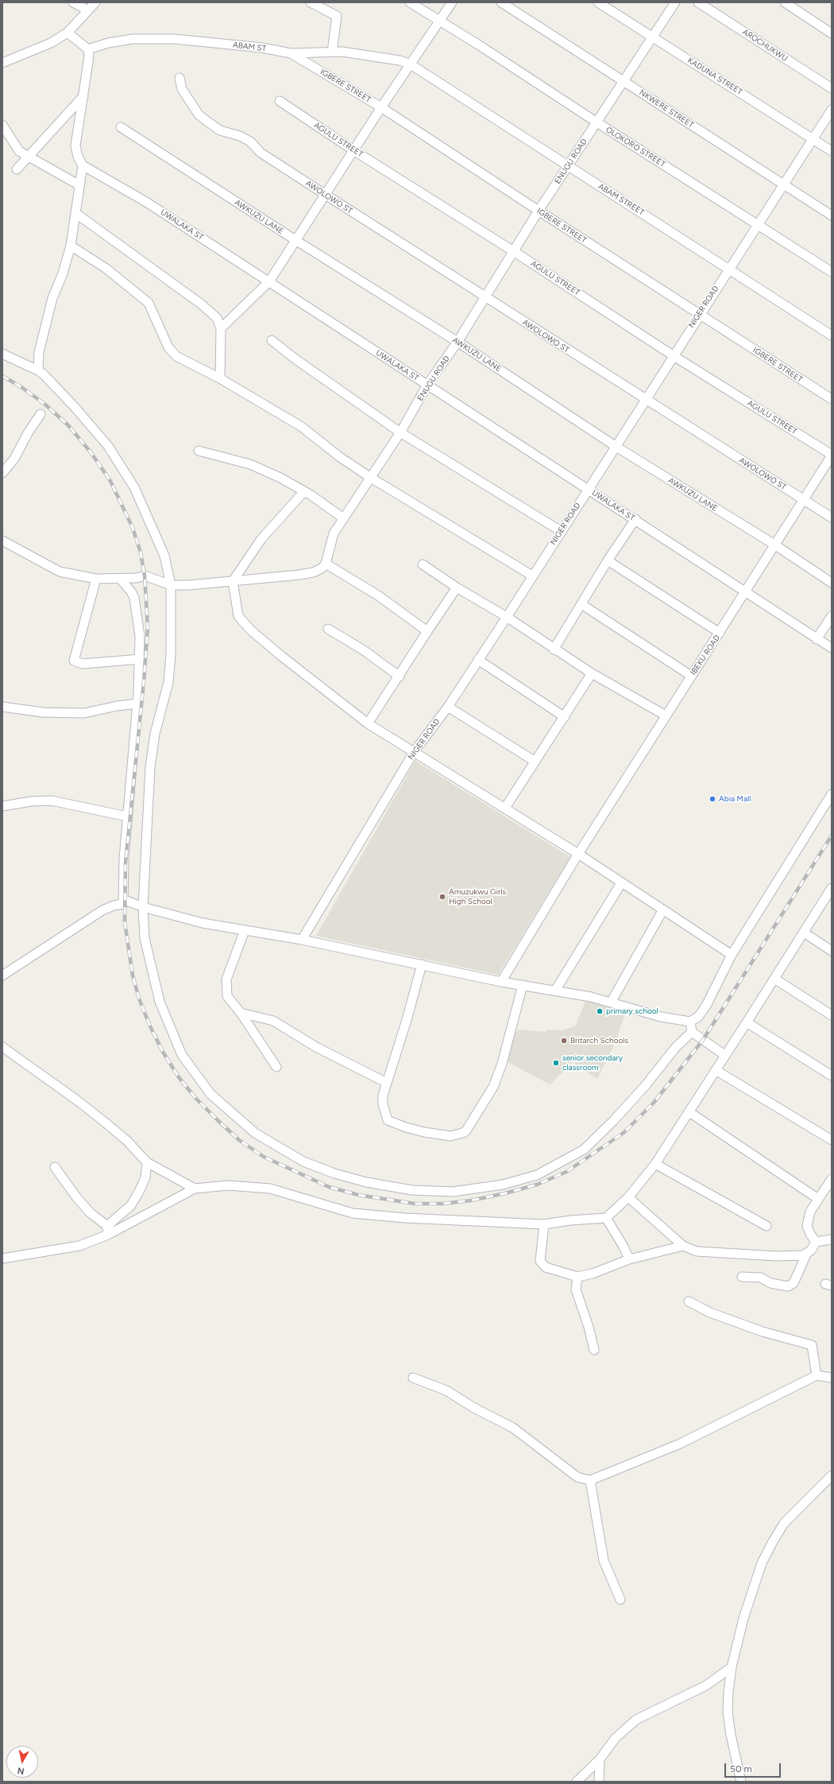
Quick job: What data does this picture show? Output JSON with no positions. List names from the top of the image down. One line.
{"streets":{"street":["AROCHUKWU","ABAM ST","KADUNA STREET","IGBERE STREET","NKWERE STREET","AGULU STREET","OLOKORO STREET","ENUGU ROAD","AWOLOWO ST","ABAM STREET","AWKUZU LANE","UWALAKA ST","NIGER ROAD","IBEKU ROAD"]},"crossings":[["ABAM ST","IGBERE STREET"],["ABAM ST","ABAM STREET"],["KADUNA STREET","ENUGU ROAD"],["KADUNA STREET","NIGER ROAD"],["IGBERE STREET","ENUGU ROAD"],["IGBERE STREET","NIGER ROAD"],["NKWERE STREET","ENUGU ROAD"],["NKWERE STREET","NIGER ROAD"],["AGULU STREET","ENUGU ROAD"],["AGULU STREET","NIGER ROAD"],["AGULU STREET","IBEKU ROAD"],["OLOKORO STREET","ENUGU ROAD"],["OLOKORO STREET","NIGER ROAD"],["ENUGU ROAD","AWOLOWO ST"],["ENUGU ROAD","ABAM STREET"],["ENUGU ROAD","AWKUZU LANE"],["ENUGU ROAD","UWALAKA ST"],["AWOLOWO ST","NIGER ROAD"],["AWOLOWO ST","IBEKU ROAD"],["ABAM STREET","NIGER ROAD"],["AWKUZU LANE","NIGER ROAD"],["AWKUZU LANE","IBEKU ROAD"],["UWALAKA ST","NIGER ROAD"],["UWALAKA ST","IBEKU ROAD"]],"places":["Abia Mall","Amuzukwu Girls High School","primary school","Britarch Schools","senior secondary classroom"],"scale_bar":"50 m","north":"bottom"}
